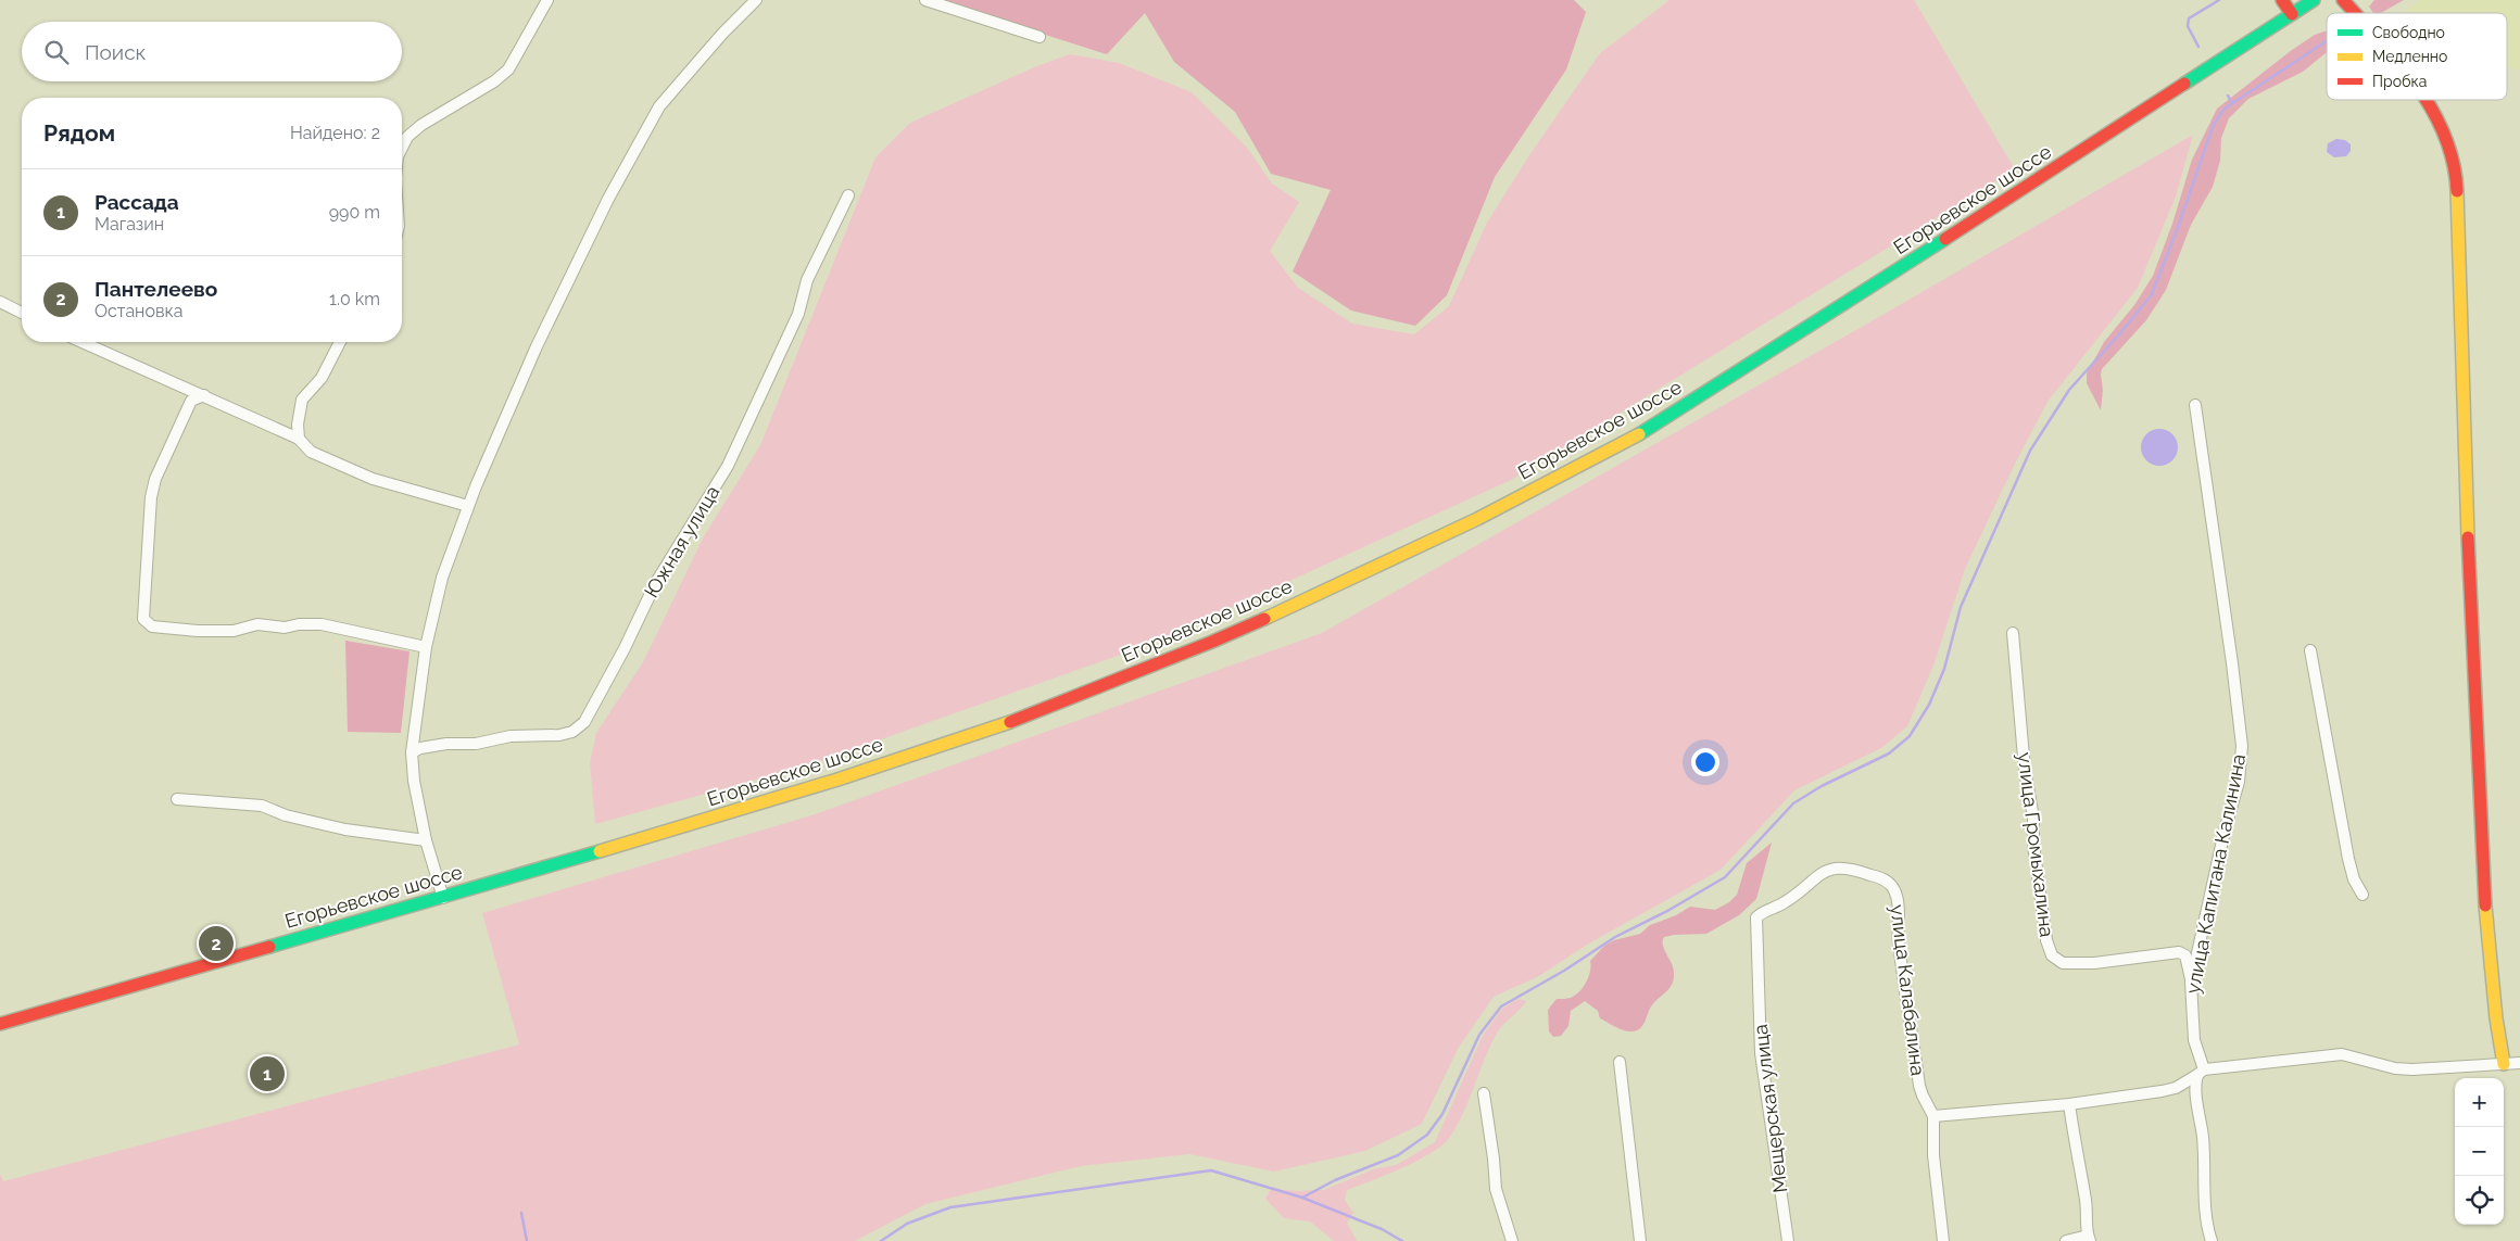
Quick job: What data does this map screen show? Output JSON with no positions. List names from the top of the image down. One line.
{"streets":{"main road":["Егорьевское шоссе"],"street":["Южная улица","улица Громыхалина","улица Капитана Калинина","улица Калабалина","Мещерская улица"]},"crossings":[["улица Громыхалина","улица Капитана Калинина"],["улица Калабалина","Мещерская улица"]],"legend":["Свободно","Медленно","Пробка"],"page":{"search":"Поиск","heading":["Рядом","Найдено: 2"],"list":[{"mark":"1","name":"Рассада","note":"Магазин","value":"990 m"},{"mark":"2","name":"Пантелеево","note":"Остановка","value":"1.0 km"}],"pins":["2","1"],"map_buttons":["+","−"]}}
